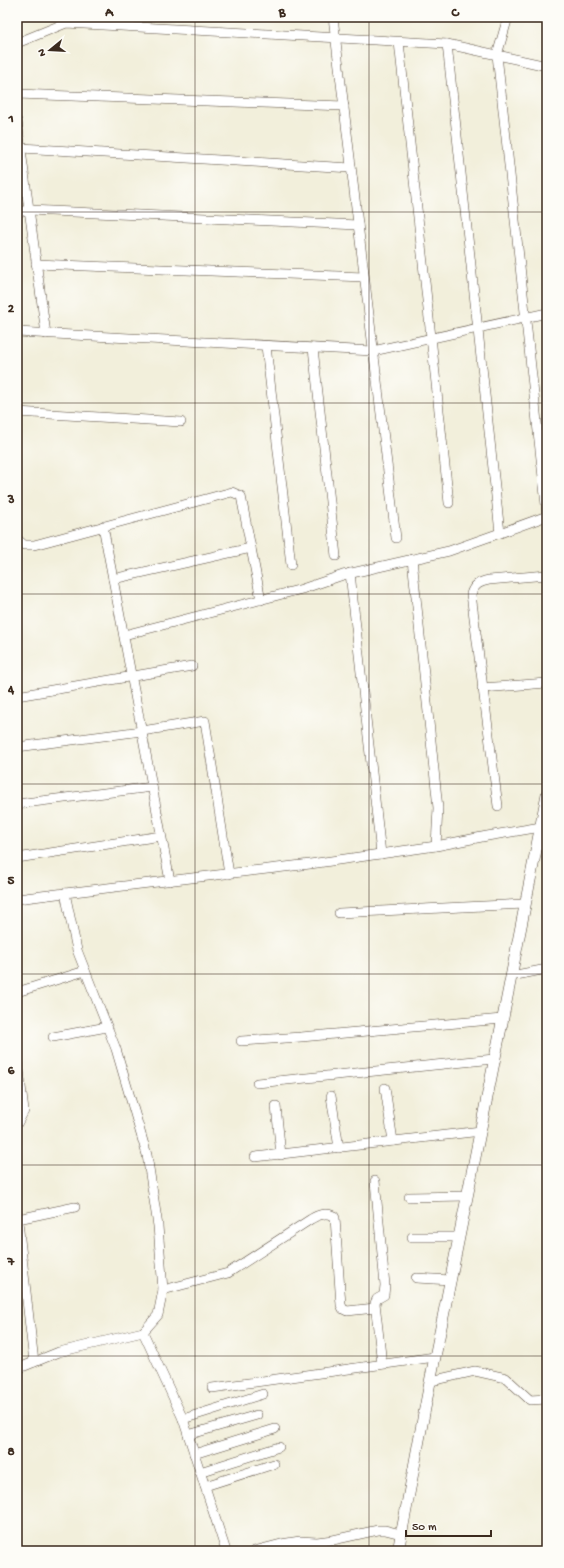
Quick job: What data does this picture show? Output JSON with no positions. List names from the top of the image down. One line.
{"scale_bar":"50 m","north":"left","grid":{"columns":["A","B","C"],"rows":["1","2","3","4","5","6","7","8"]}}
